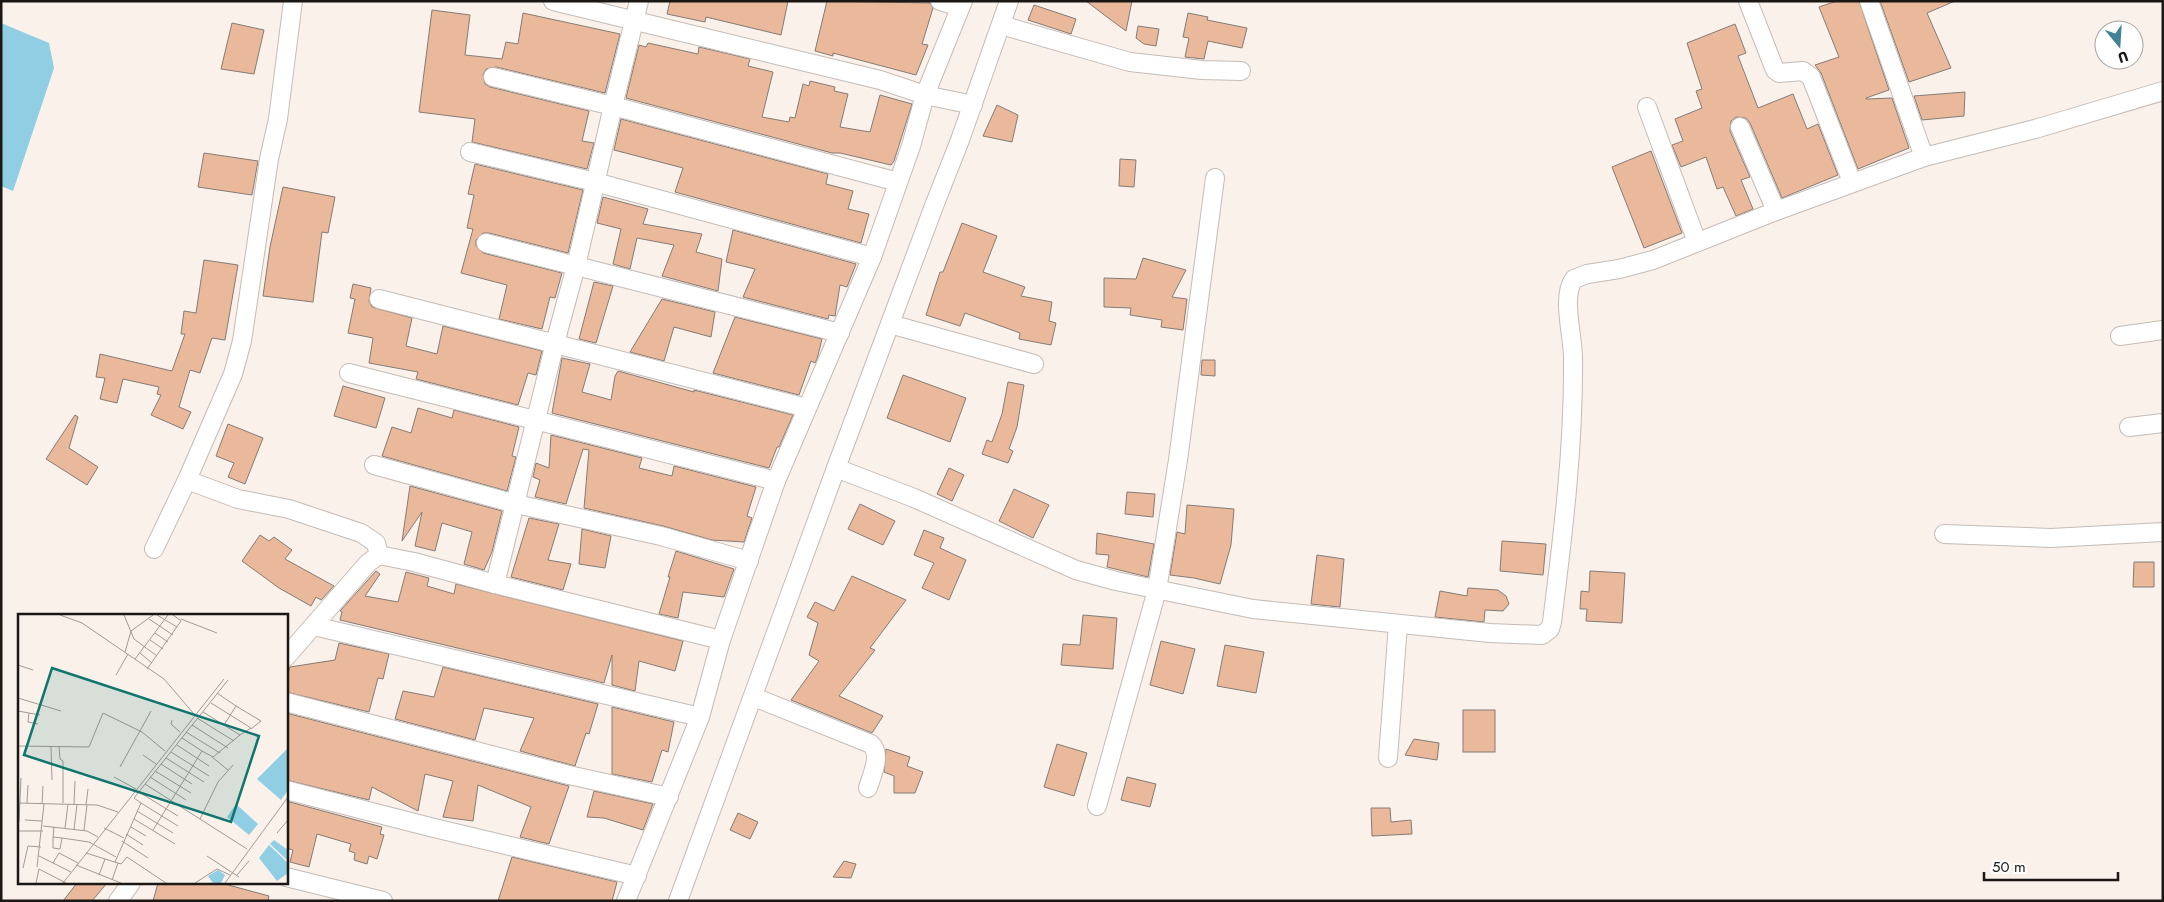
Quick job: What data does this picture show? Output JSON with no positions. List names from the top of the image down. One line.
{"scale_bar":"50 m","north":"bottom"}
